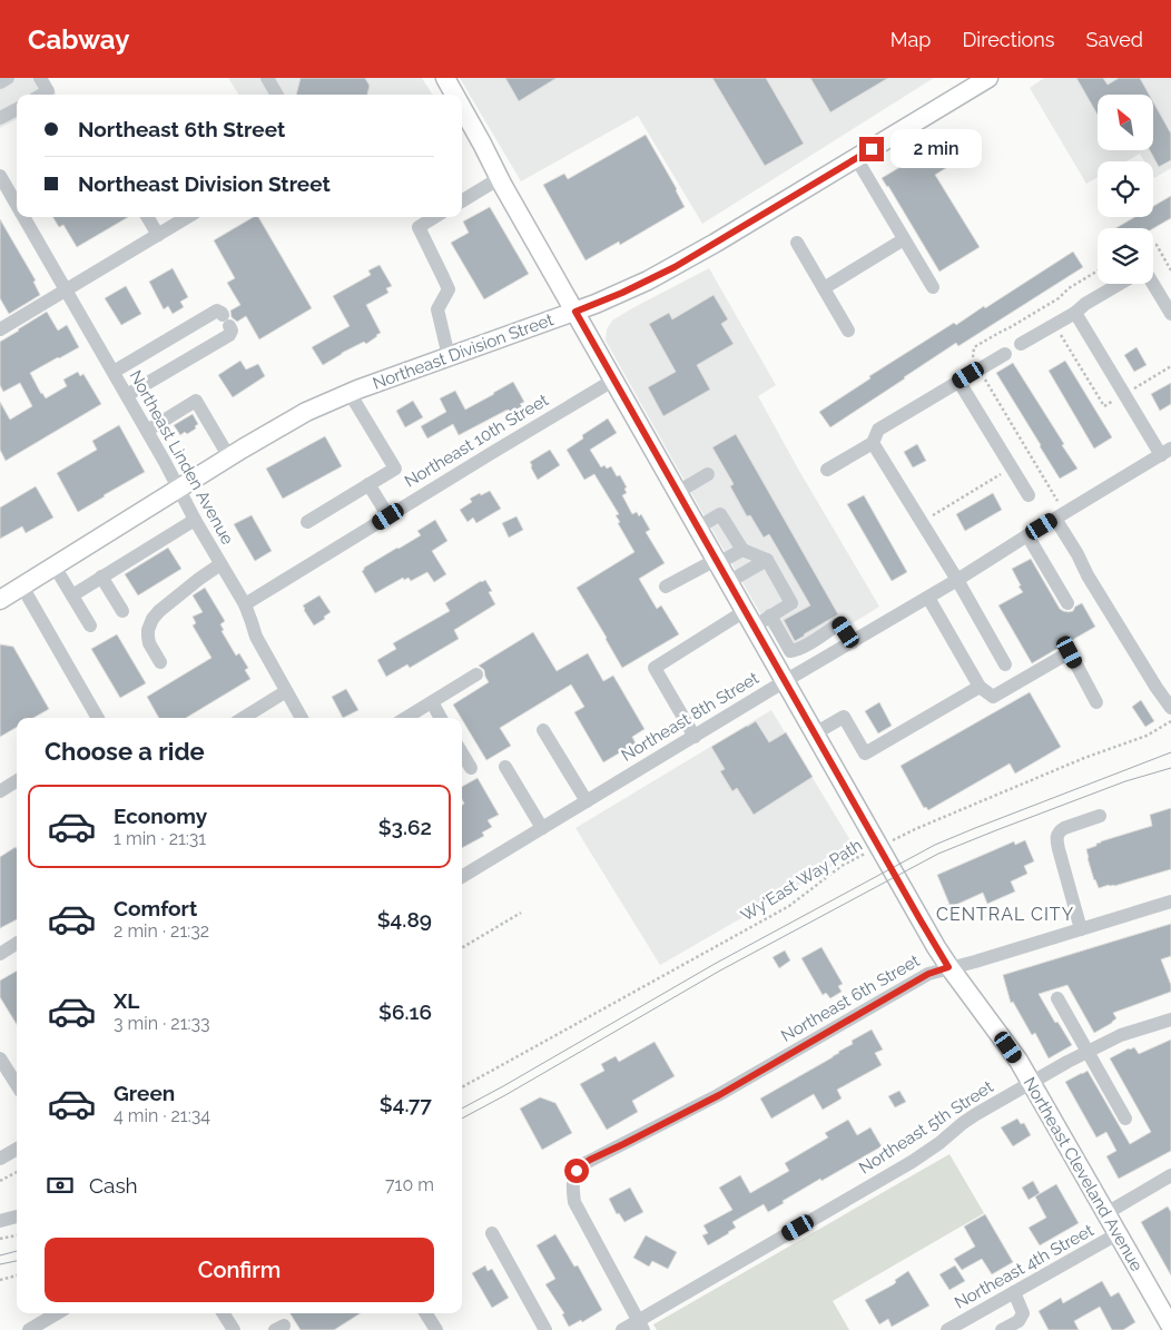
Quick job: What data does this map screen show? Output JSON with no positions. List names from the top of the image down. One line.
{"streets":{"main road":["Northeast Division Street","Northeast Cleveland Avenue"],"street":["Northeast 10th Street","Northeast Linden Avenue","Northeast 8th Street","Northeast 6th Street","Northeast 5th Street","Northeast 4th Street"],"path":["Wy'East Way Path"]},"crossings":[["Northeast Division Street","Northeast Linden Avenue"],["Northeast Division Street","Northeast Cleveland Avenue"],["Northeast 10th Street","Northeast Linden Avenue"],["Northeast 10th Street","Northeast Cleveland Avenue"],["Northeast 8th Street","Northeast Cleveland Avenue"],["Wy'East Way Path","Northeast Cleveland Avenue"],["Northeast 6th Street","Northeast 5th Street"],["Northeast 6th Street","Northeast Cleveland Avenue"],["Northeast 5th Street","Northeast Cleveland Avenue"],["Northeast Cleveland Avenue","Northeast 4th Street"]],"districts":["CENTRAL CITY"],"north":"top left","page":{"header":"Cabway","nav":["Map","Directions","Saved"],"banner":["Northeast 6th Street","Northeast Division Street"],"bubble":"2 min","heading":"Choose a ride","list":[{"name":"Economy","note":"1 min · 21:31","value":"$3.62"},{"name":"Comfort","note":"2 min · 21:32","value":"$4.89"},{"name":"XL","note":"3 min · 21:33","value":"$6.16"},{"name":"Green","note":"4 min · 21:34","value":"$4.77"}],"pay":["Cash","710 m"],"buttons":"Confirm"}}
